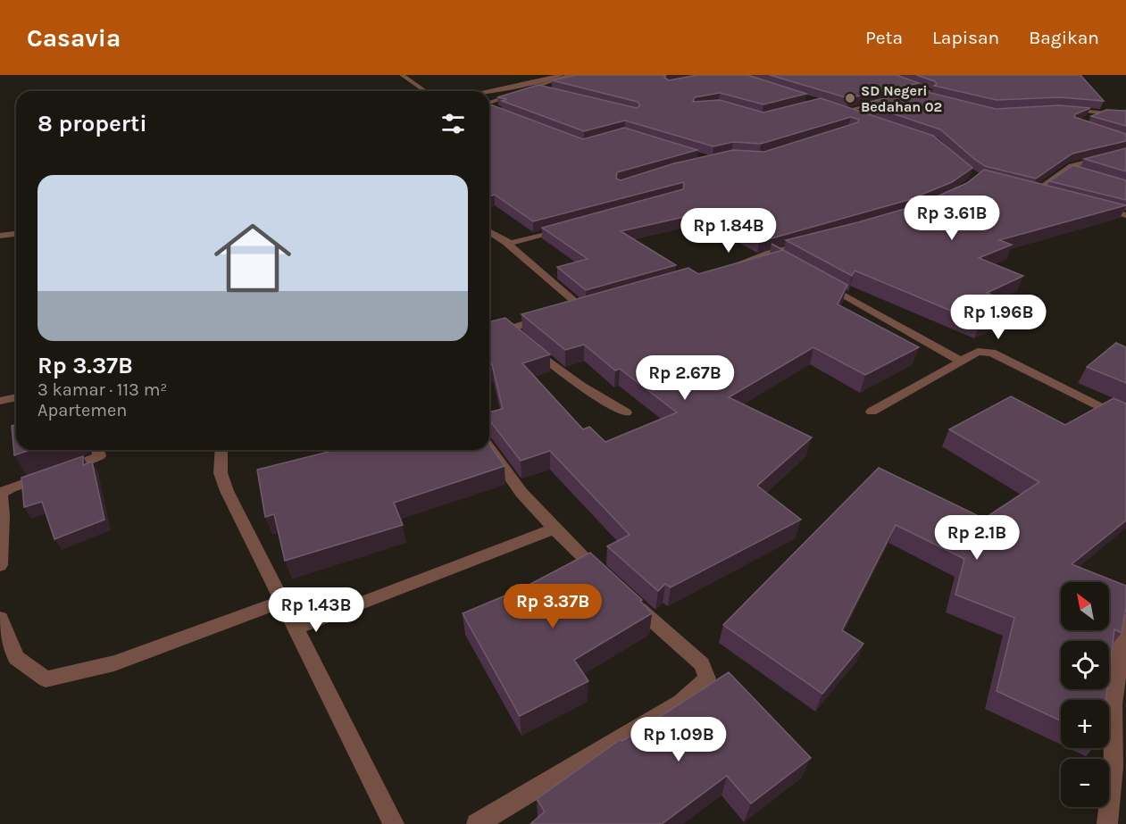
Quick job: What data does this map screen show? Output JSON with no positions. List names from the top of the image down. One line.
{"places":["SD Negeri Bedahan 02"],"north":"top left","page":{"header":"Casavia","nav":["Peta","Lapisan","Bagikan"],"heading":"8 properti","list":[{"name":"Rp 3.37B","note":"3 kamar · 113 m² · Apartemen"}],"price":["Rp 3.61B","Rp 1.84B","Rp 1.96B","Rp 2.67B","Rp 2.1B","Rp 3.37B","Rp 1.43B","Rp 1.09B"],"map_buttons":["+","−"]}}
